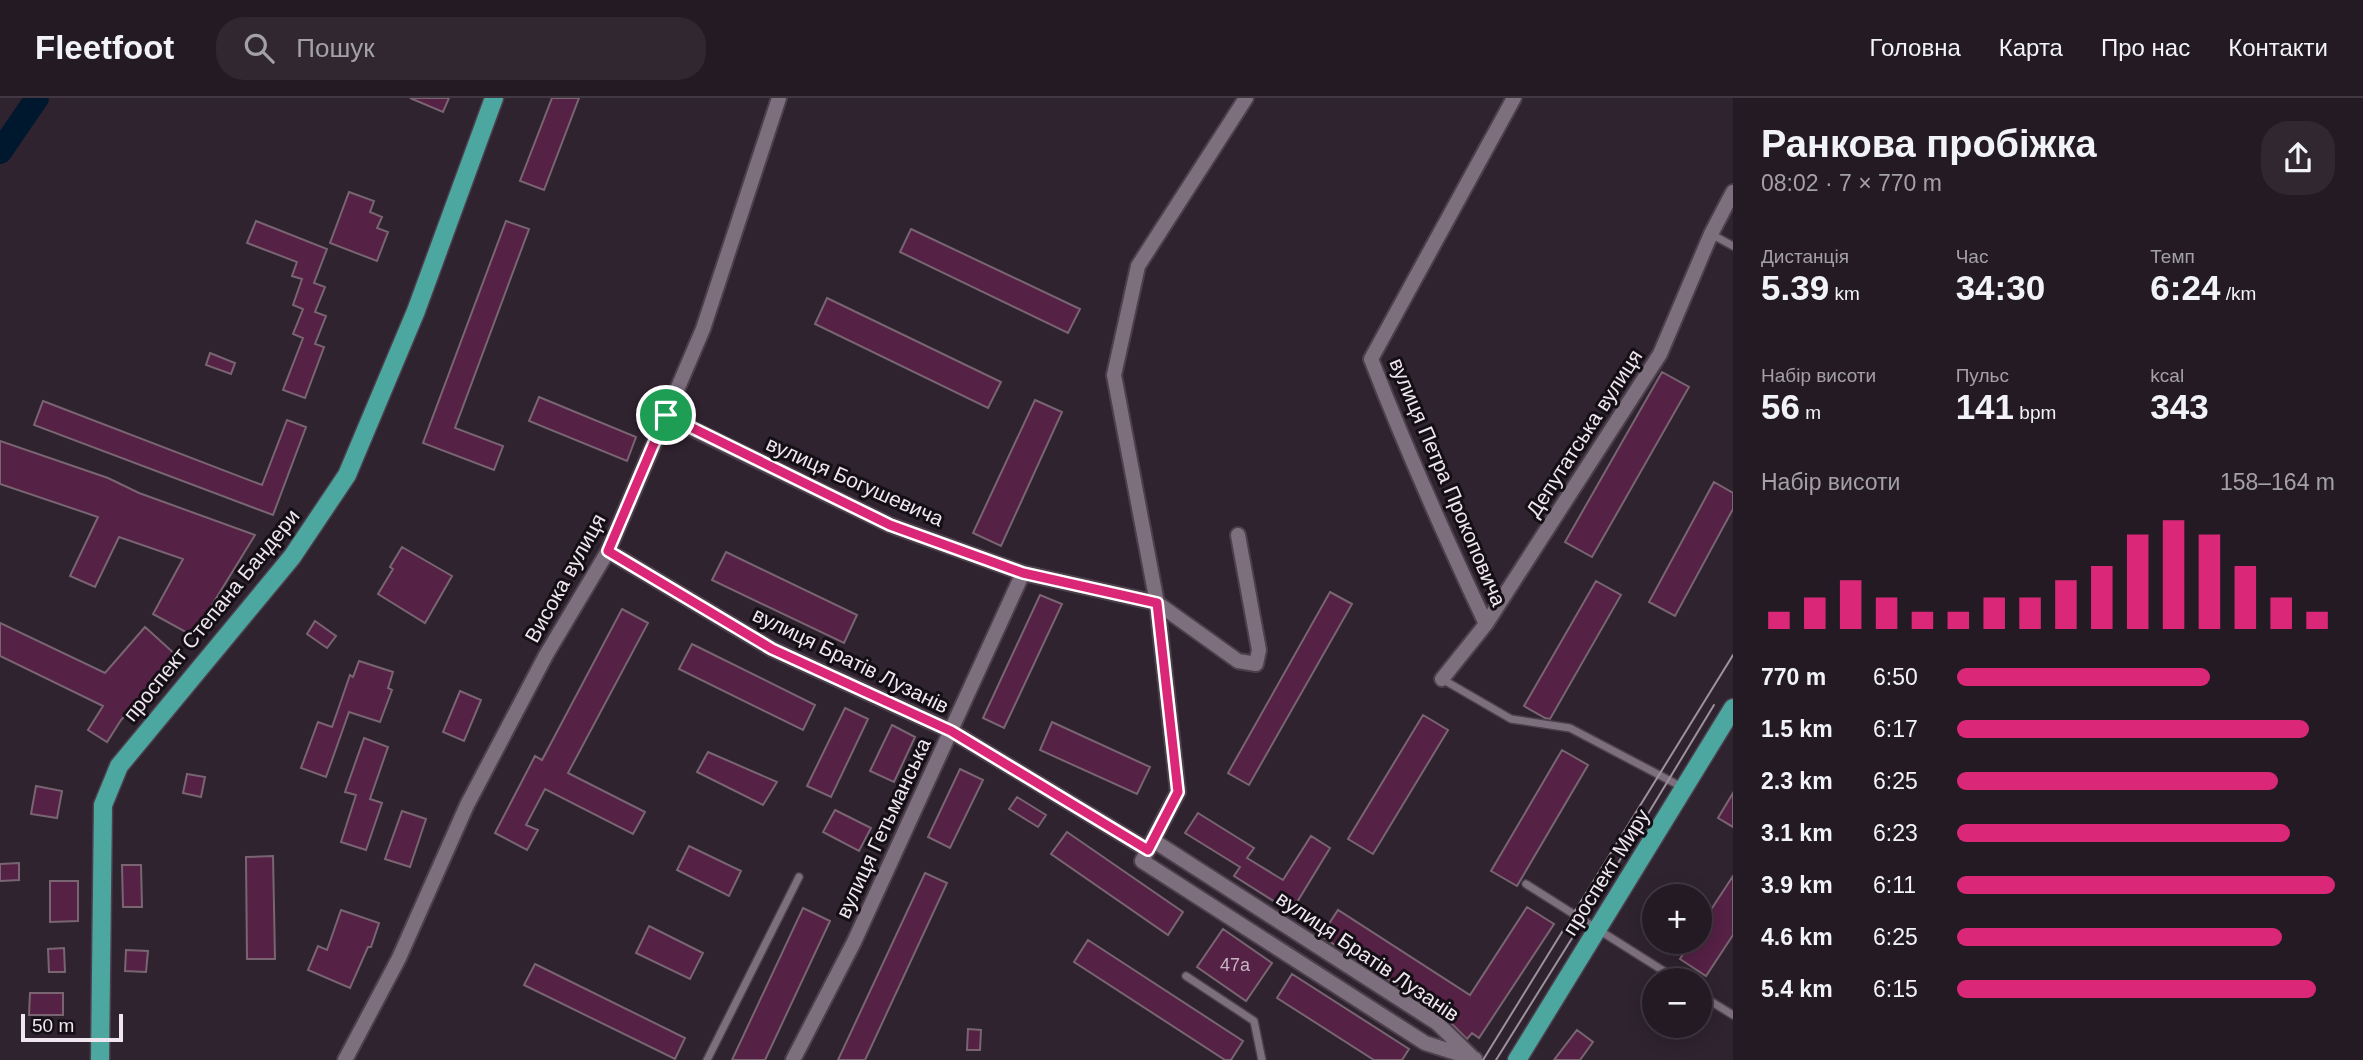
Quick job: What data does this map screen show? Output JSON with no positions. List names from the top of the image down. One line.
{"streets":{"main road":["проспект Степана Бандери","проспект Миру"],"street":["Депутатська вулиця","вулиця Богушевича","вулиця Петра Прокоповича","Висока вулиця","вулиця Братів Лузанів","вулиця Гетьманська"]},"crossings":[["Депутатська вулиця","вулиця Петра Прокоповича"],["вулиця Богушевича","Висока вулиця"],["вулиця Богушевича","вулиця Гетьманська"],["Висока вулиця","вулиця Братів Лузанів"],["вулиця Братів Лузанів","вулиця Гетьманська"]],"house_numbers":["47а"],"scale_bar":"50 m","page":{"header":"Fleetfoot","search":"Пошук","nav":["Головна","Карта","Про нас","Контакти"],"heading":["Ранкова пробіжка","08:02 · 7 × 770 m"],"stats":[["Дистанція","5.39 km"],["Час","34:30"],["Темп","6:24 /km"],["Набір висоти","56 m"],["Пульс","141 bpm"],["kcal","343"]],"chart":["Набір висоти","158–164 m"],"list":[{"name":"770 m","note":"6:50"},{"name":"1.5 km","note":"6:17"},{"name":"2.3 km","note":"6:25"},{"name":"3.1 km","note":"6:23"},{"name":"3.9 km","note":"6:11"},{"name":"4.6 km","note":"6:25"},{"name":"5.4 km","note":"6:15"}],"map_buttons":["+","−"],"scale":"50 m"}}
